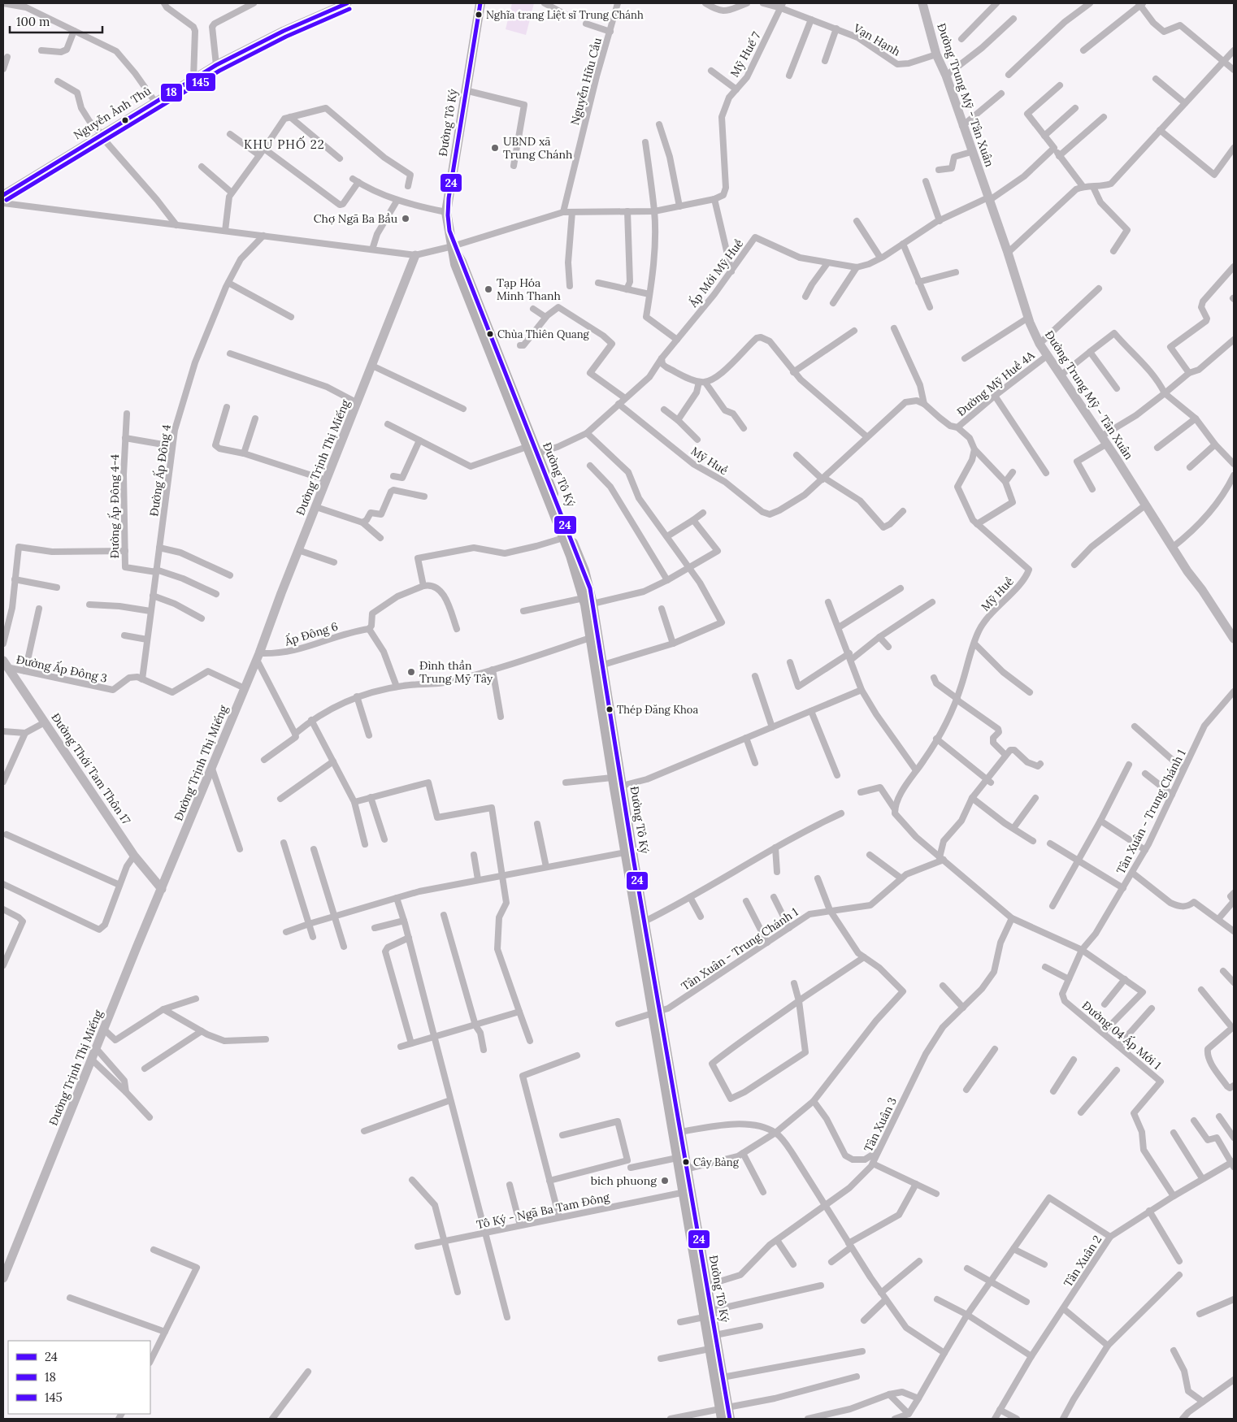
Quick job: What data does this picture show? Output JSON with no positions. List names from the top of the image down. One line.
{"streets":{"main road":["Đường Trung Mỹ - Tân Xuân","Nguyễn Ảnh Thủ","Đường Tô Ký","Đường Trịnh Thị Miếng","Đường Thới Tam Thôn 17"],"street":["Vạn Hạnh","Mỹ Huế 7","Nguyễn Hữu Cầu","Ấp Mới Mỹ Huề","Đường Mỹ Huề 4A","Mỹ Huề","Đường Ấp Đông 4","Đường Ấp Đông 4-4","Ấp Đông 6","Đường Ấp Đông 3","Tân Xuân - Trung Chánh 1","Đường 04 Ấp Mới 1","Tân Xuân 3","Tô Ký - Ngã Ba Tam Đông","Tân Xuân 2"]},"crossings":[["Vạn Hạnh","Mỹ Huế 7"],["Vạn Hạnh","Đường Trung Mỹ - Tân Xuân"],["Đường Trung Mỹ - Tân Xuân","Đường Mỹ Huề 4A"],["Đường Tô Ký","Ấp Mới Mỹ Huề"],["Đường Tô Ký","Tân Xuân - Trung Chánh 1"],["Đường Tô Ký","Tân Xuân 3"],["Đường Tô Ký","Tô Ký - Ngã Ba Tam Đông"],["Ấp Mới Mỹ Huề","Mỹ Huề"],["Đường Trịnh Thị Miếng","Ấp Đông 6"],["Đường Trịnh Thị Miếng","Đường Thới Tam Thôn 17"],["Đường Ấp Đông 4","Đường Ấp Đông 4-4"],["Đường Ấp Đông 4","Đường Ấp Đông 3"],["Đường Ấp Đông 3","Đường Thới Tam Thôn 17"],["Tân Xuân - Trung Chánh 1","Đường 04 Ấp Mới 1"],["Đường 04 Ấp Mới 1","Tân Xuân 2"]],"districts":["KHU PHỐ 22"],"places":["Nghĩa trang Liệt sĩ Trung Chánh","UBND xã Trung Chánh","Chợ Ngã Ba Bầu","Tạp Hóa Minh Thanh","Chùa Thiên Quang","Đình thần Trung Mỹ Tây","Thép Đăng Khoa","Cây Bàng","bich phuong"],"lines":["transit line 24","transit line 18","transit line 145"],"legend":["24","18","145"],"scale_bar":"100 m"}
